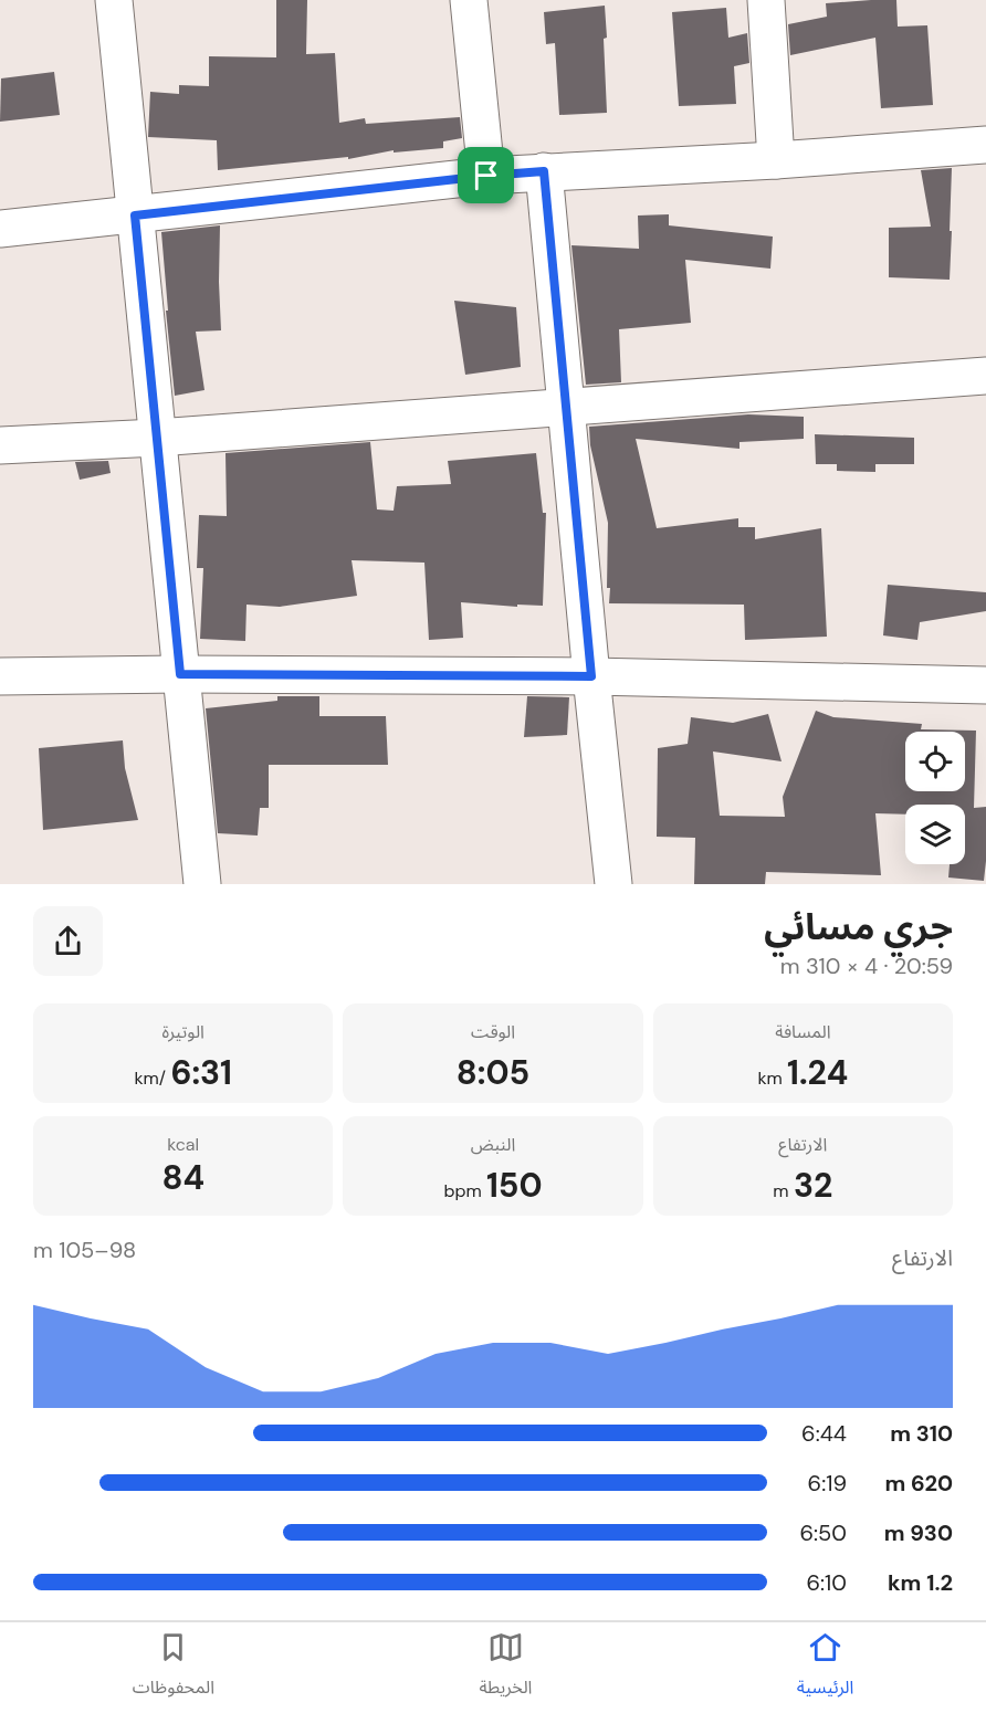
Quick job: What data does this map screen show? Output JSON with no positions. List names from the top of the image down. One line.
{"page":{"heading":["جري مسائي","20:59 · 4 × 310 m"],"stats":[["المسافة","1.24 km"],["الوقت","8:05"],["الوتيرة","6:31 /km"],["الارتفاع","32 m"],["النبض","150 bpm"],["kcal","84"]],"chart":["الارتفاع","98–105 m"],"list":[{"name":"310 m","note":"6:44"},{"name":"620 m","note":"6:19"},{"name":"930 m","note":"6:50"},{"name":"1.2 km","note":"6:10"}],"tabs":["الرئيسية","الخريطة","المحفوظات"]}}
